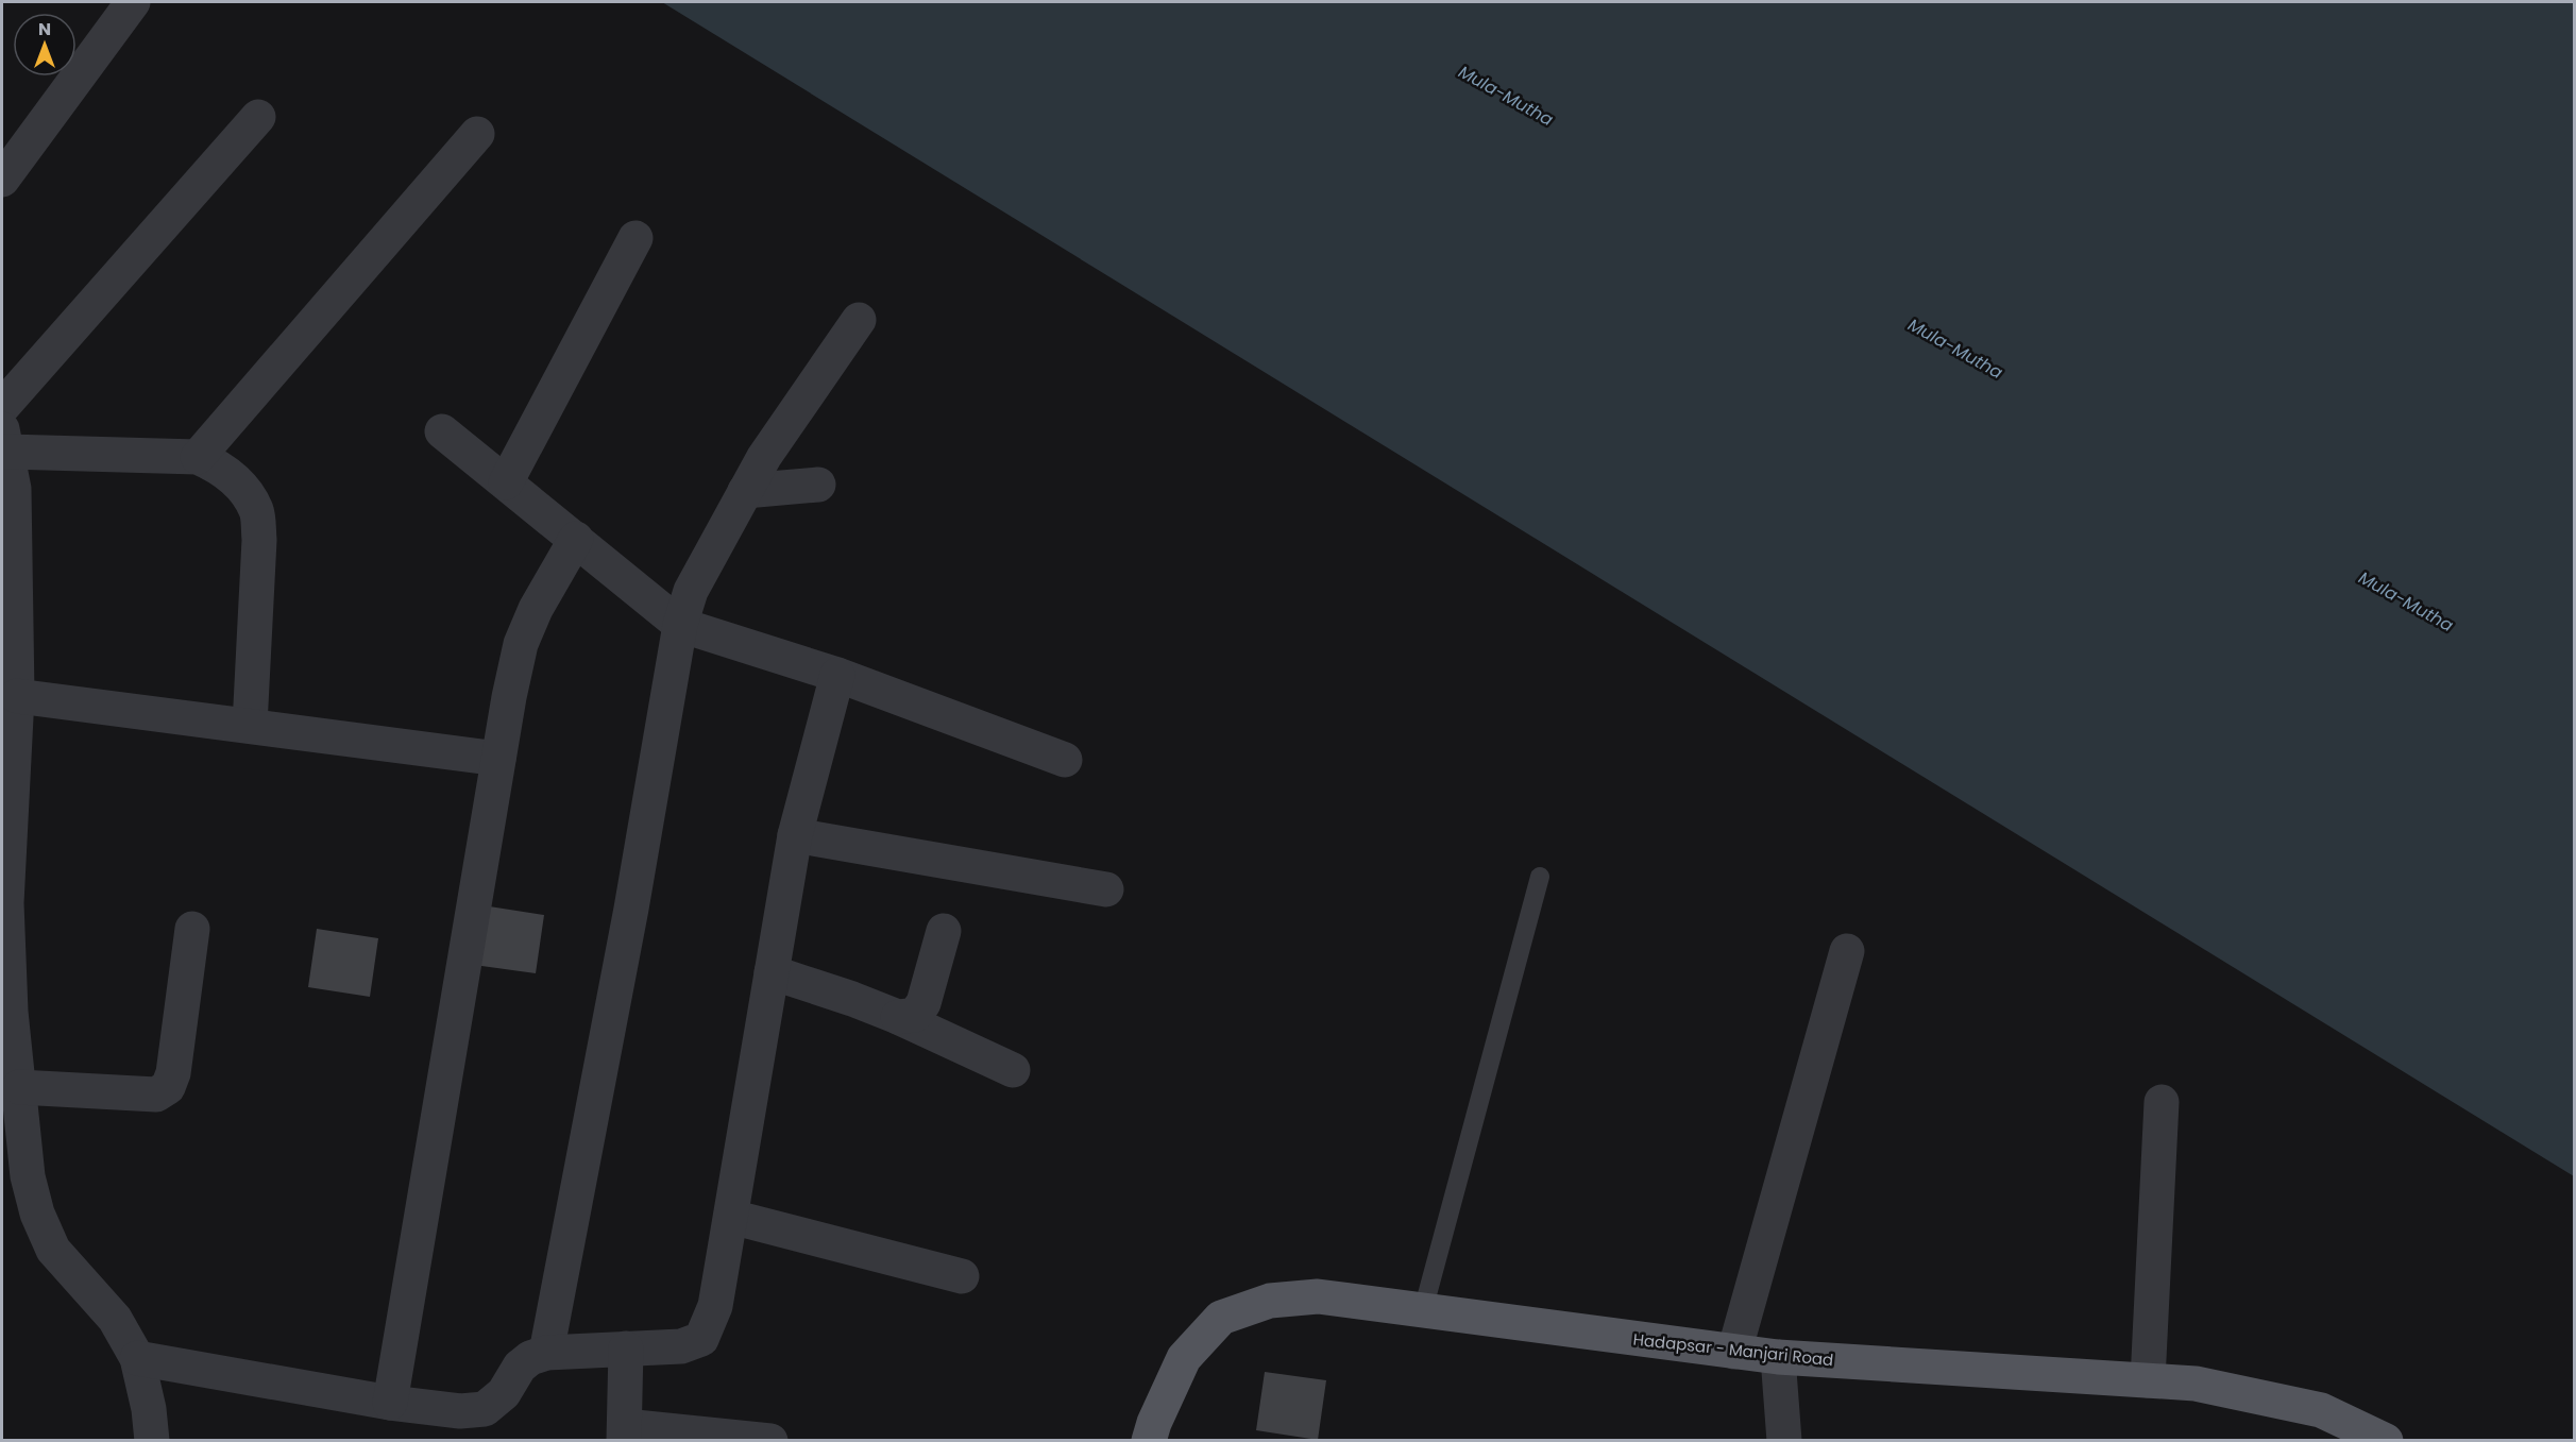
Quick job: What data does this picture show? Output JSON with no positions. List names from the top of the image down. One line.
{"streets":{"main road":["Hadapsar - Manjari Road"]},"water":["Mula-Mutha"],"north":"top"}
